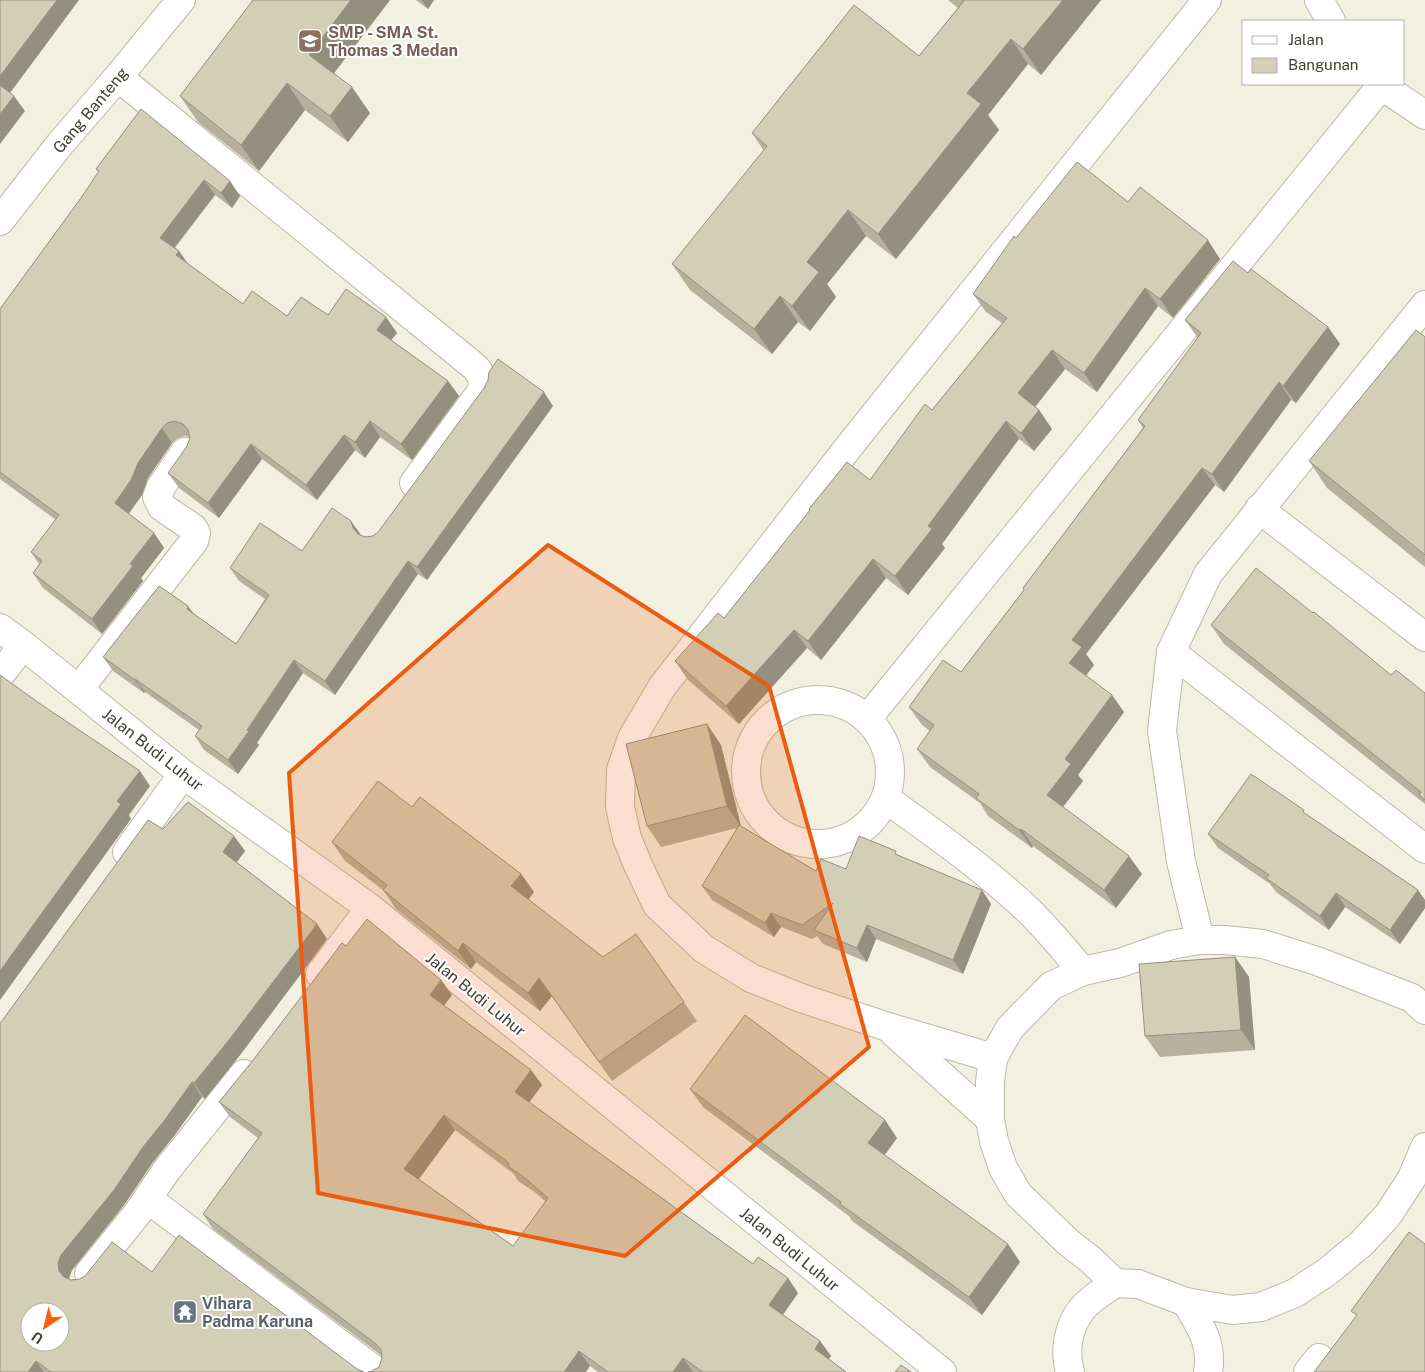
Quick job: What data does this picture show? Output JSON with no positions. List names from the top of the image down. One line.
{"streets":{"street":["Gang Banteng","Jalan Budi Luhur"]},"places":{"school or university":["SMP - SMA St. Thomas 3 Medan"],"temple":["Vihara Padma Karuna"]},"legend":["Jalan","Bangunan"],"north":"bottom left"}
